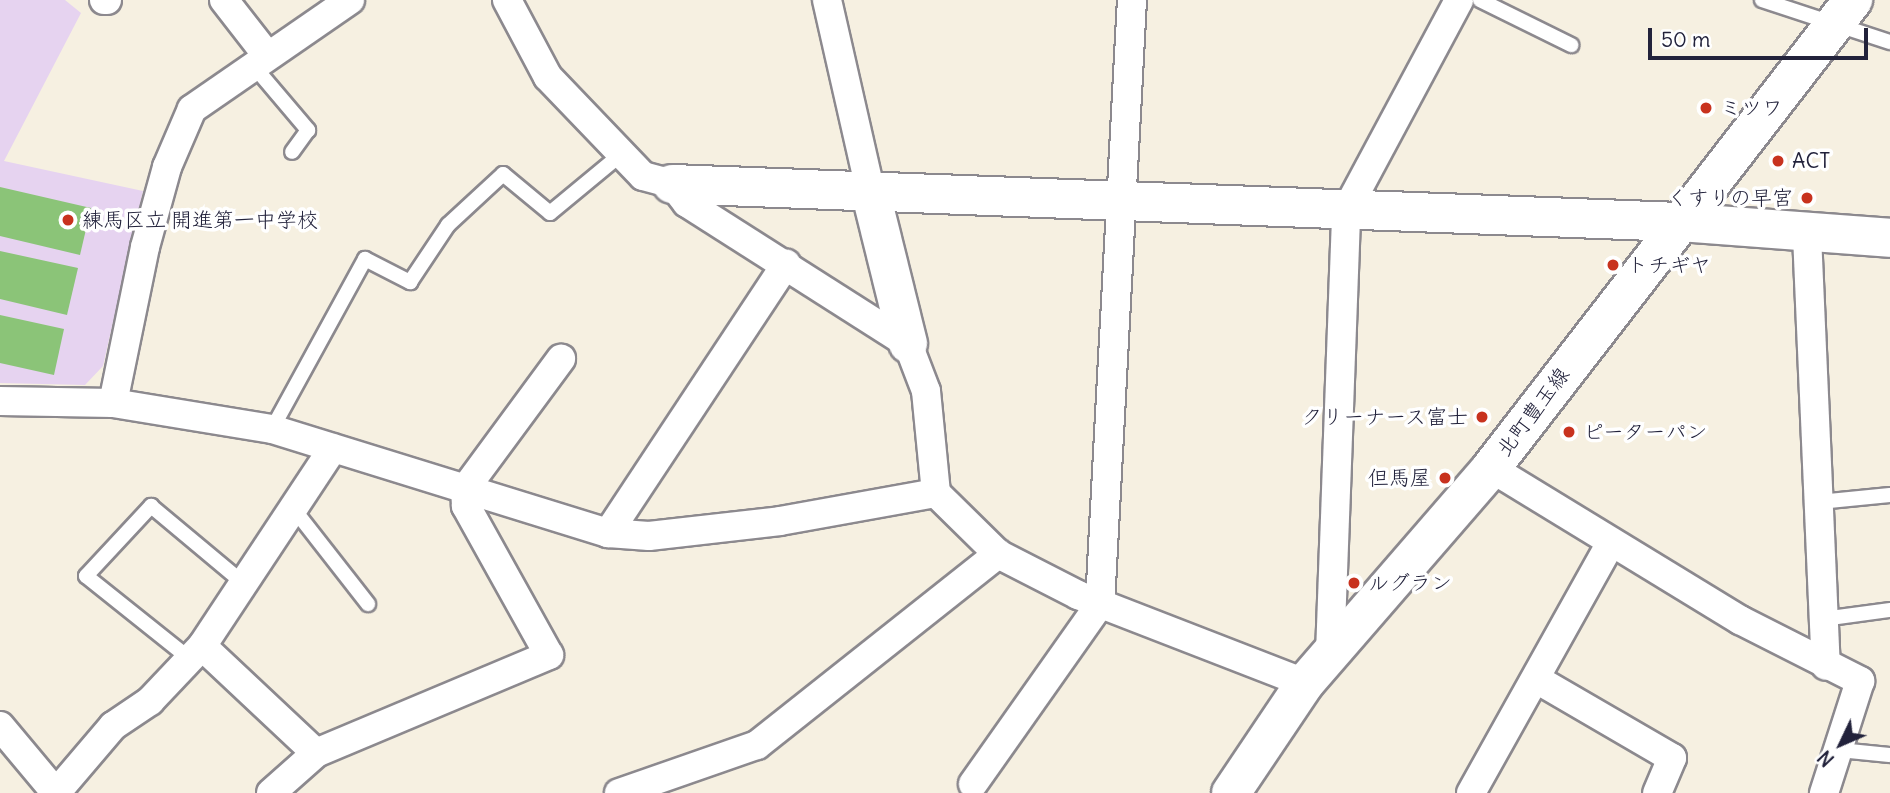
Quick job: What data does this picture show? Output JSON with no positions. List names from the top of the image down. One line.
{"streets":{"street":["北町豊玉線"]},"places":["ミツワ","ACT","くすりの早宮","練馬区立 開進第一中学校","トチギヤ","クリーナース富士","ピーターパン","但馬屋","ルグラン"],"scale_bar":"50 m","north":"bottom left"}
